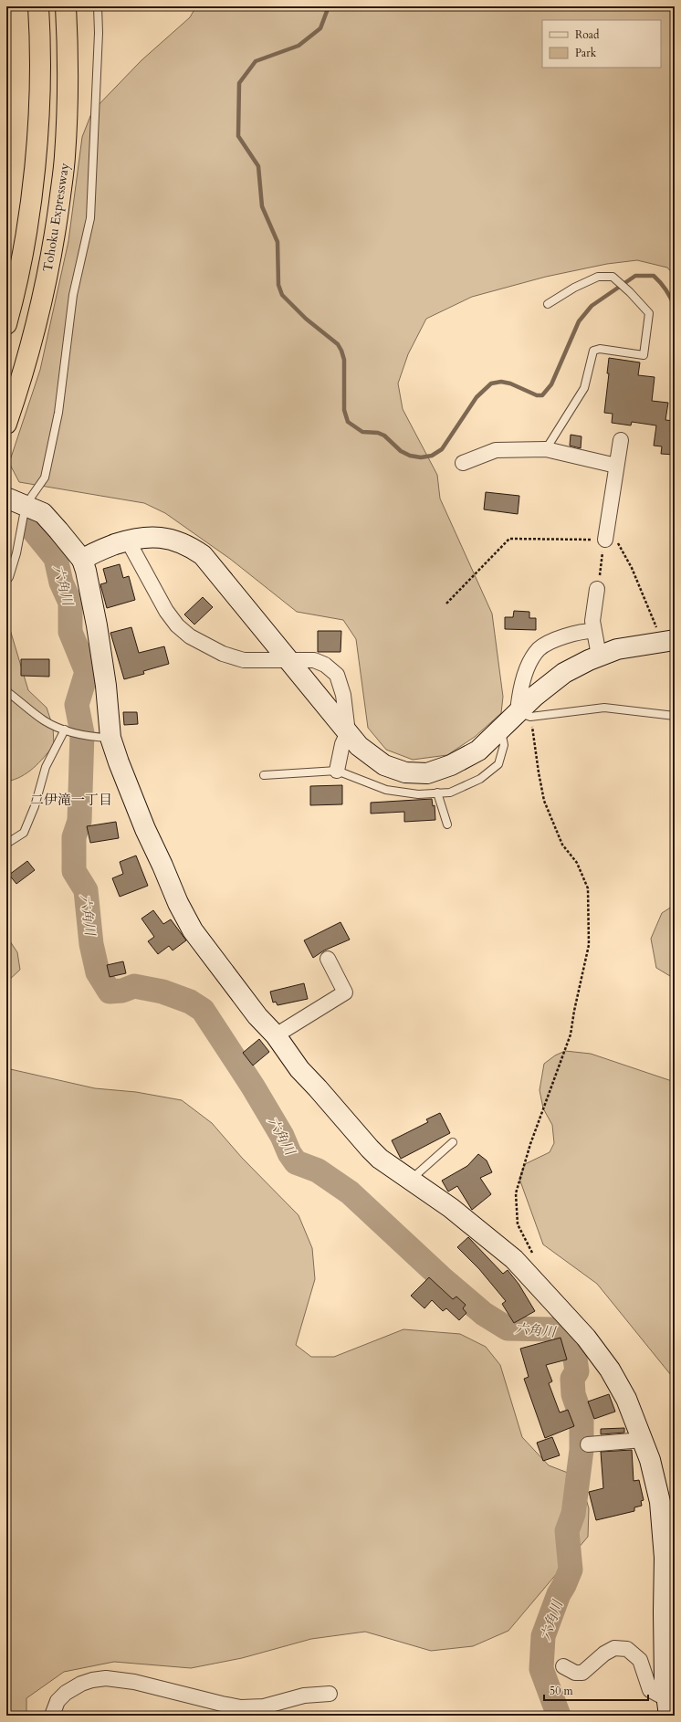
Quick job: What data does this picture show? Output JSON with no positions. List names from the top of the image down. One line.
{"streets":{"highway":["Tohoku Expressway"]},"districts":["二伊滝一丁目"],"water":["六角川"],"legend":["Road","Park"],"scale_bar":"50 m"}
